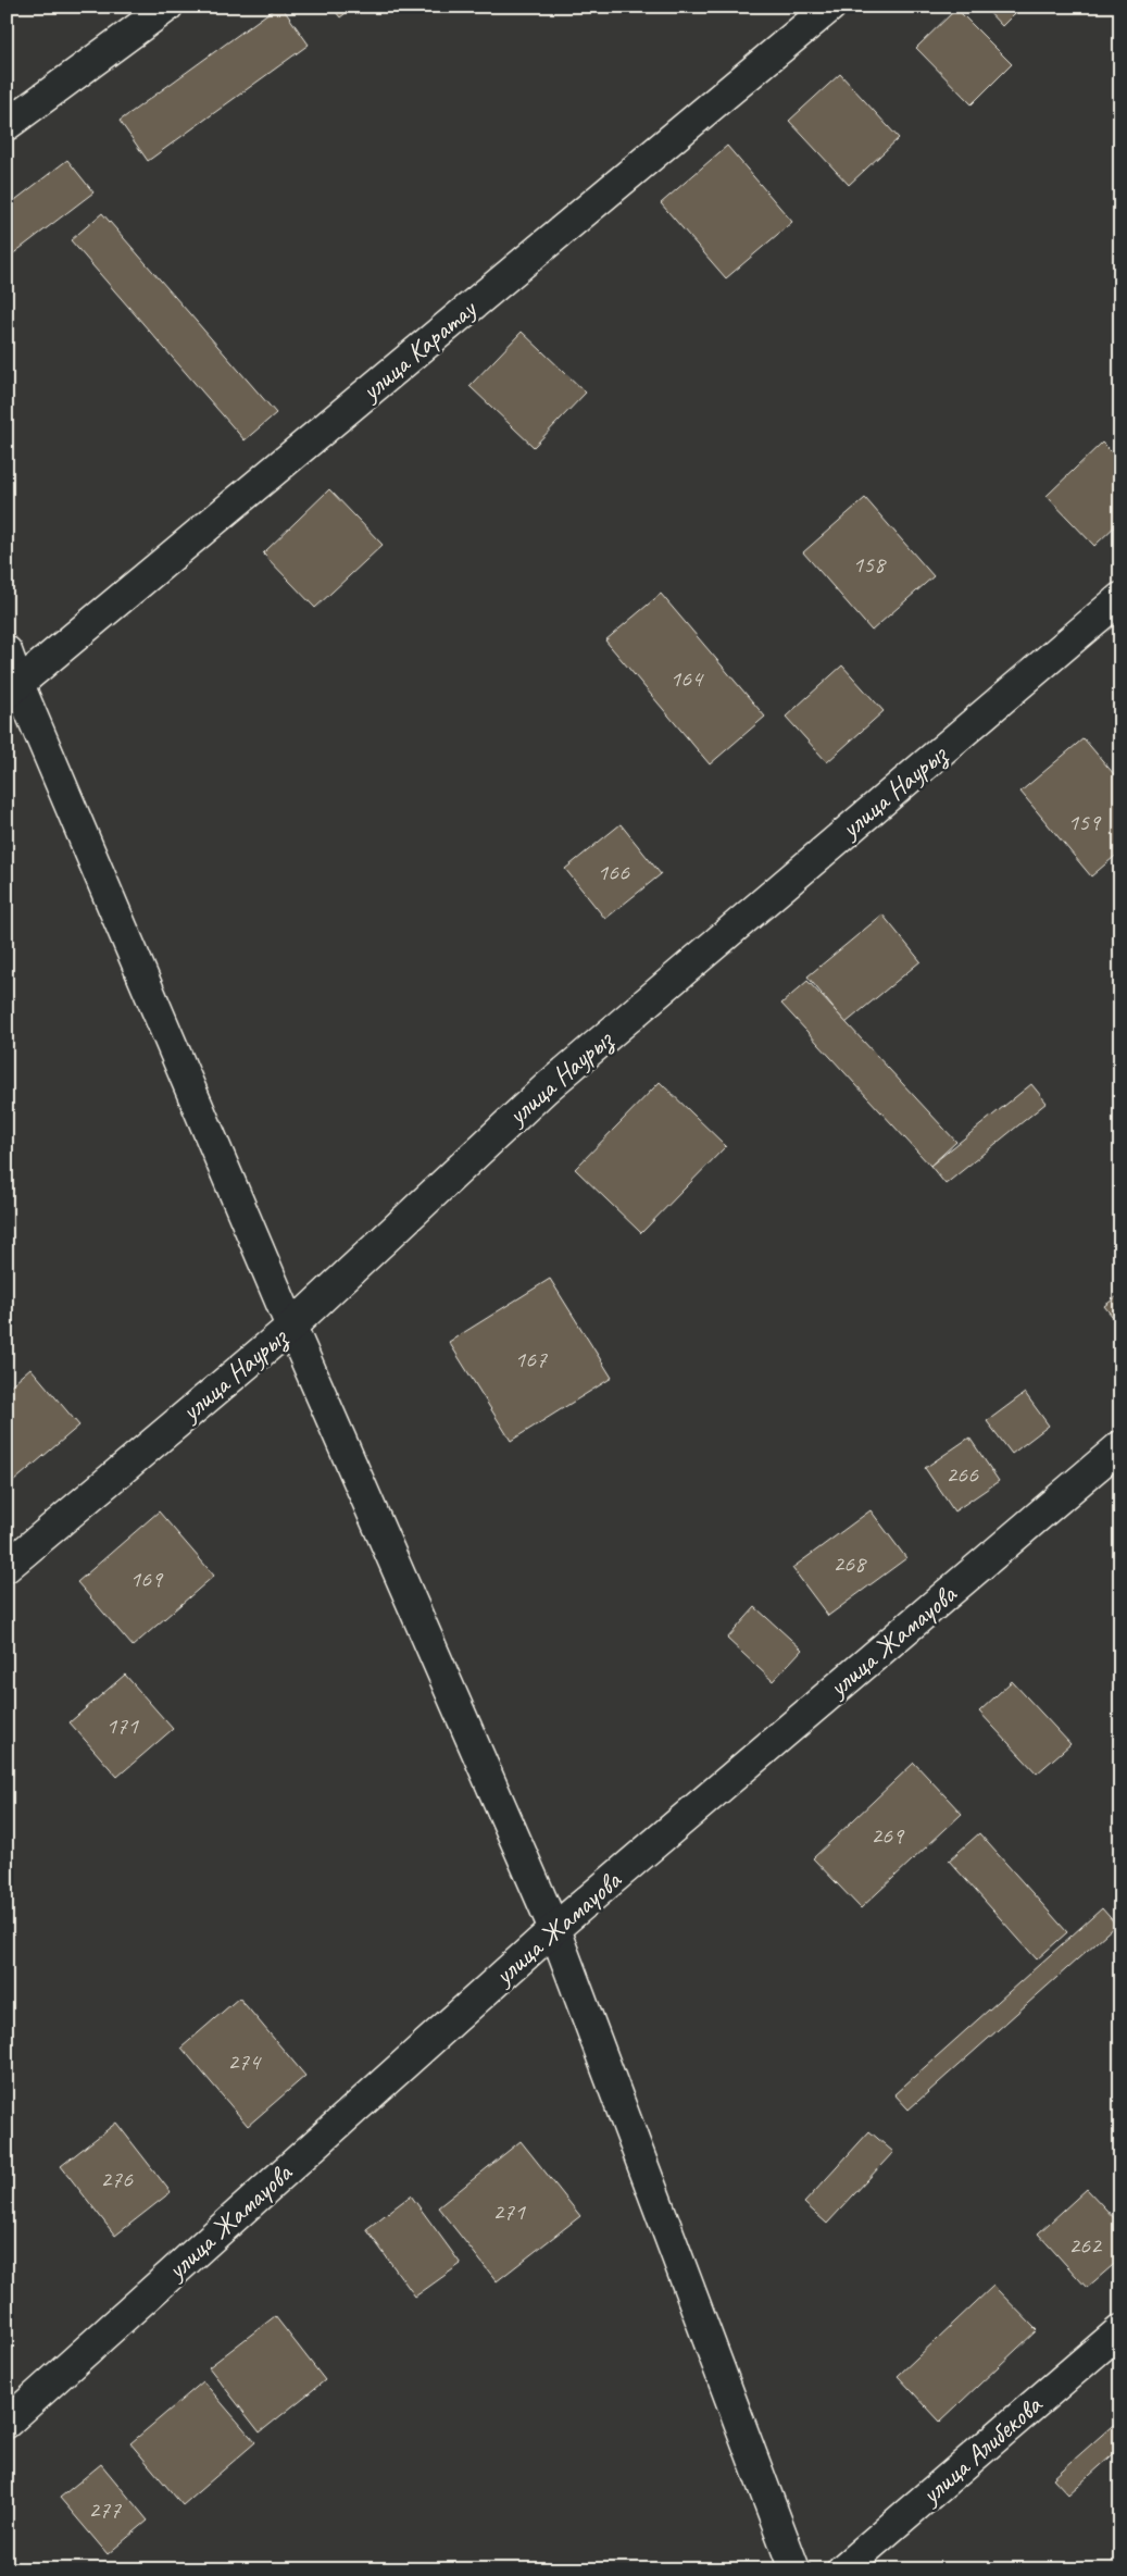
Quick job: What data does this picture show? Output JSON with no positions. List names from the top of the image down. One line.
{"streets":{"street":["улица Каратау","улица Наурыз","улица Жамауова","улица Алибекова"]},"house_numbers":["158","164","159","166","167","266","268","169","171","269","274","276","271","262","277"]}
